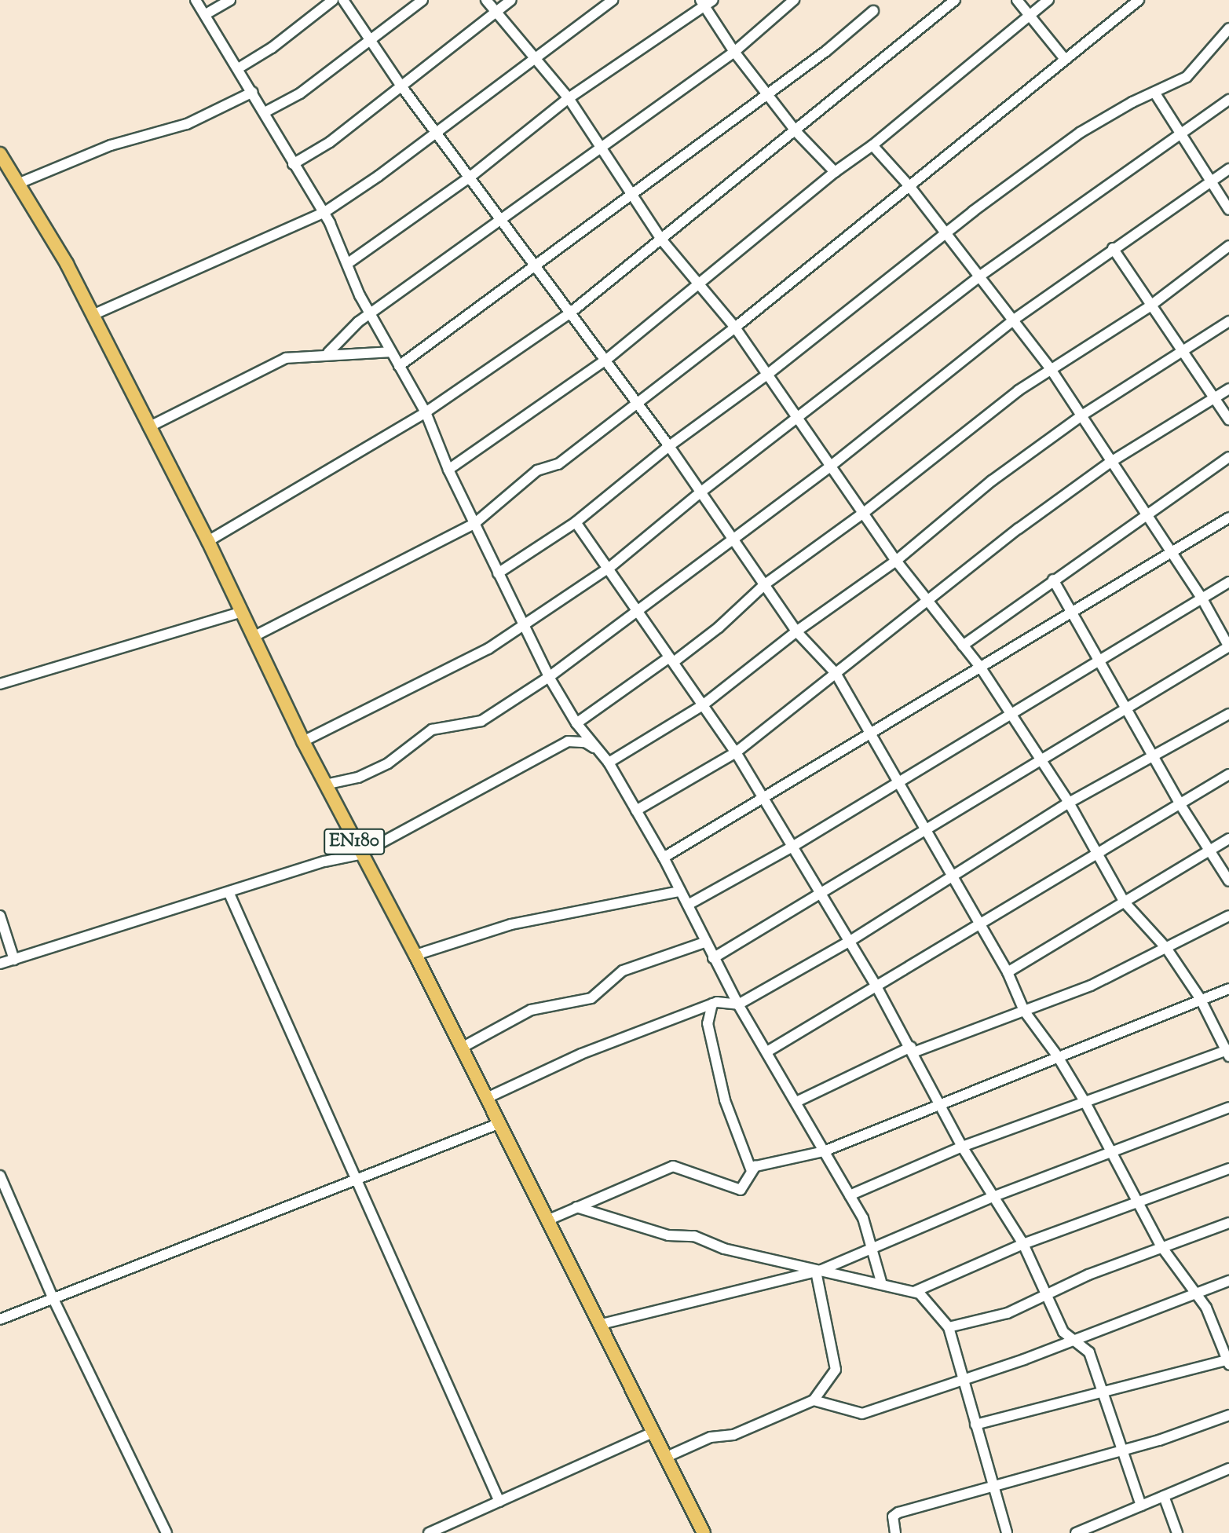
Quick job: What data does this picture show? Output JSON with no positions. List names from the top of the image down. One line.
{"streets":{"main road":["EN180"]}}
